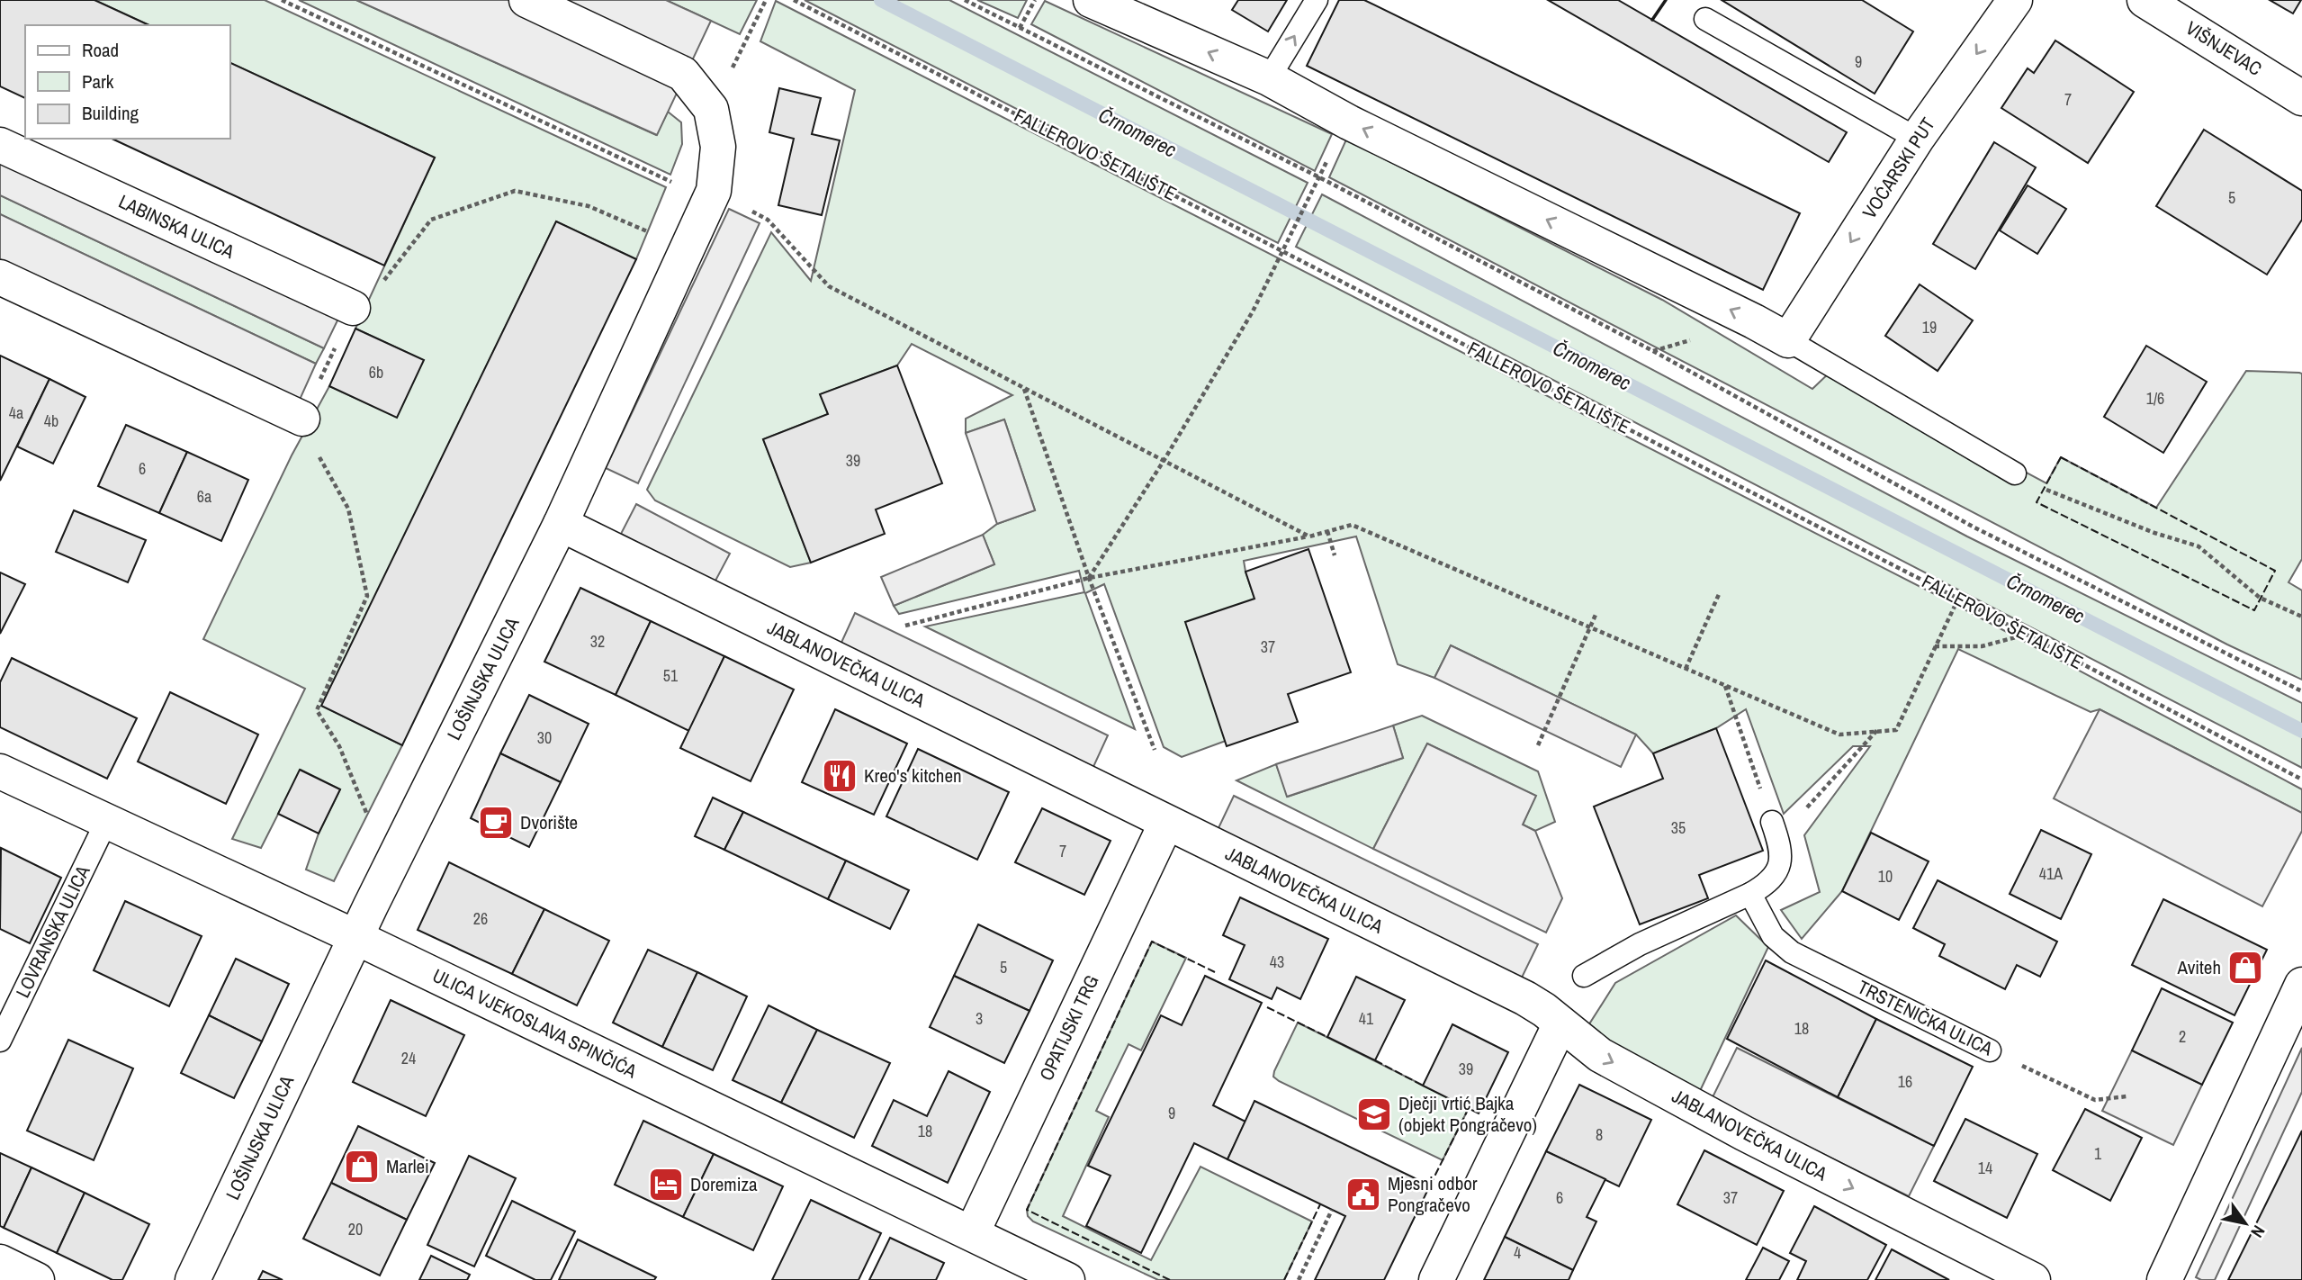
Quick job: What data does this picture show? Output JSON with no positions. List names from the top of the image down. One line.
{"streets":{"street":["VIŠNJEVAC","VOĆARSKI PUT","LABINSKA ULICA","JABLANOVEČKA ULICA","LOŠINJSKA ULICA","ULICA VJEKOSLAVA SPINČIĆA","OPATIJSKI TRG"],"lane":["LOVRANSKA ULICA","TRSTENIČKA ULICA"],"path":["FALLEROVO ŠETALIŠTE"]},"crossings":[["JABLANOVEČKA ULICA","LOŠINJSKA ULICA"],["JABLANOVEČKA ULICA","OPATIJSKI TRG"],["LOŠINJSKA ULICA","ULICA VJEKOSLAVA SPINČIĆA"],["LOVRANSKA ULICA","ULICA VJEKOSLAVA SPINČIĆA"],["ULICA VJEKOSLAVA SPINČIĆA","OPATIJSKI TRG"]],"one_way":["VOĆARSKI PUT"],"water":["Črnomerec"],"places":{"restaurant":["Kreo's kitchen"],"cafe":["Dvorište"],"shop":["Aviteh","Marlei"],"school or university":["Dječji vrtić Bajka (objekt Pongračevo)"],"hotel":["Doremiza"],"public building":["Mjesni odbor Pongračevo"]},"house_numbers":["9","7","5","19","6b","1/6","4a","4b","39","6","6a","32","37","51","30","35","7","41A","10","26","43","5","3","41","18","2","24","39","16","9","18","8","1","14","6","37","20","4"],"legend":["Road","Park","Building"],"north":"bottom right"}
